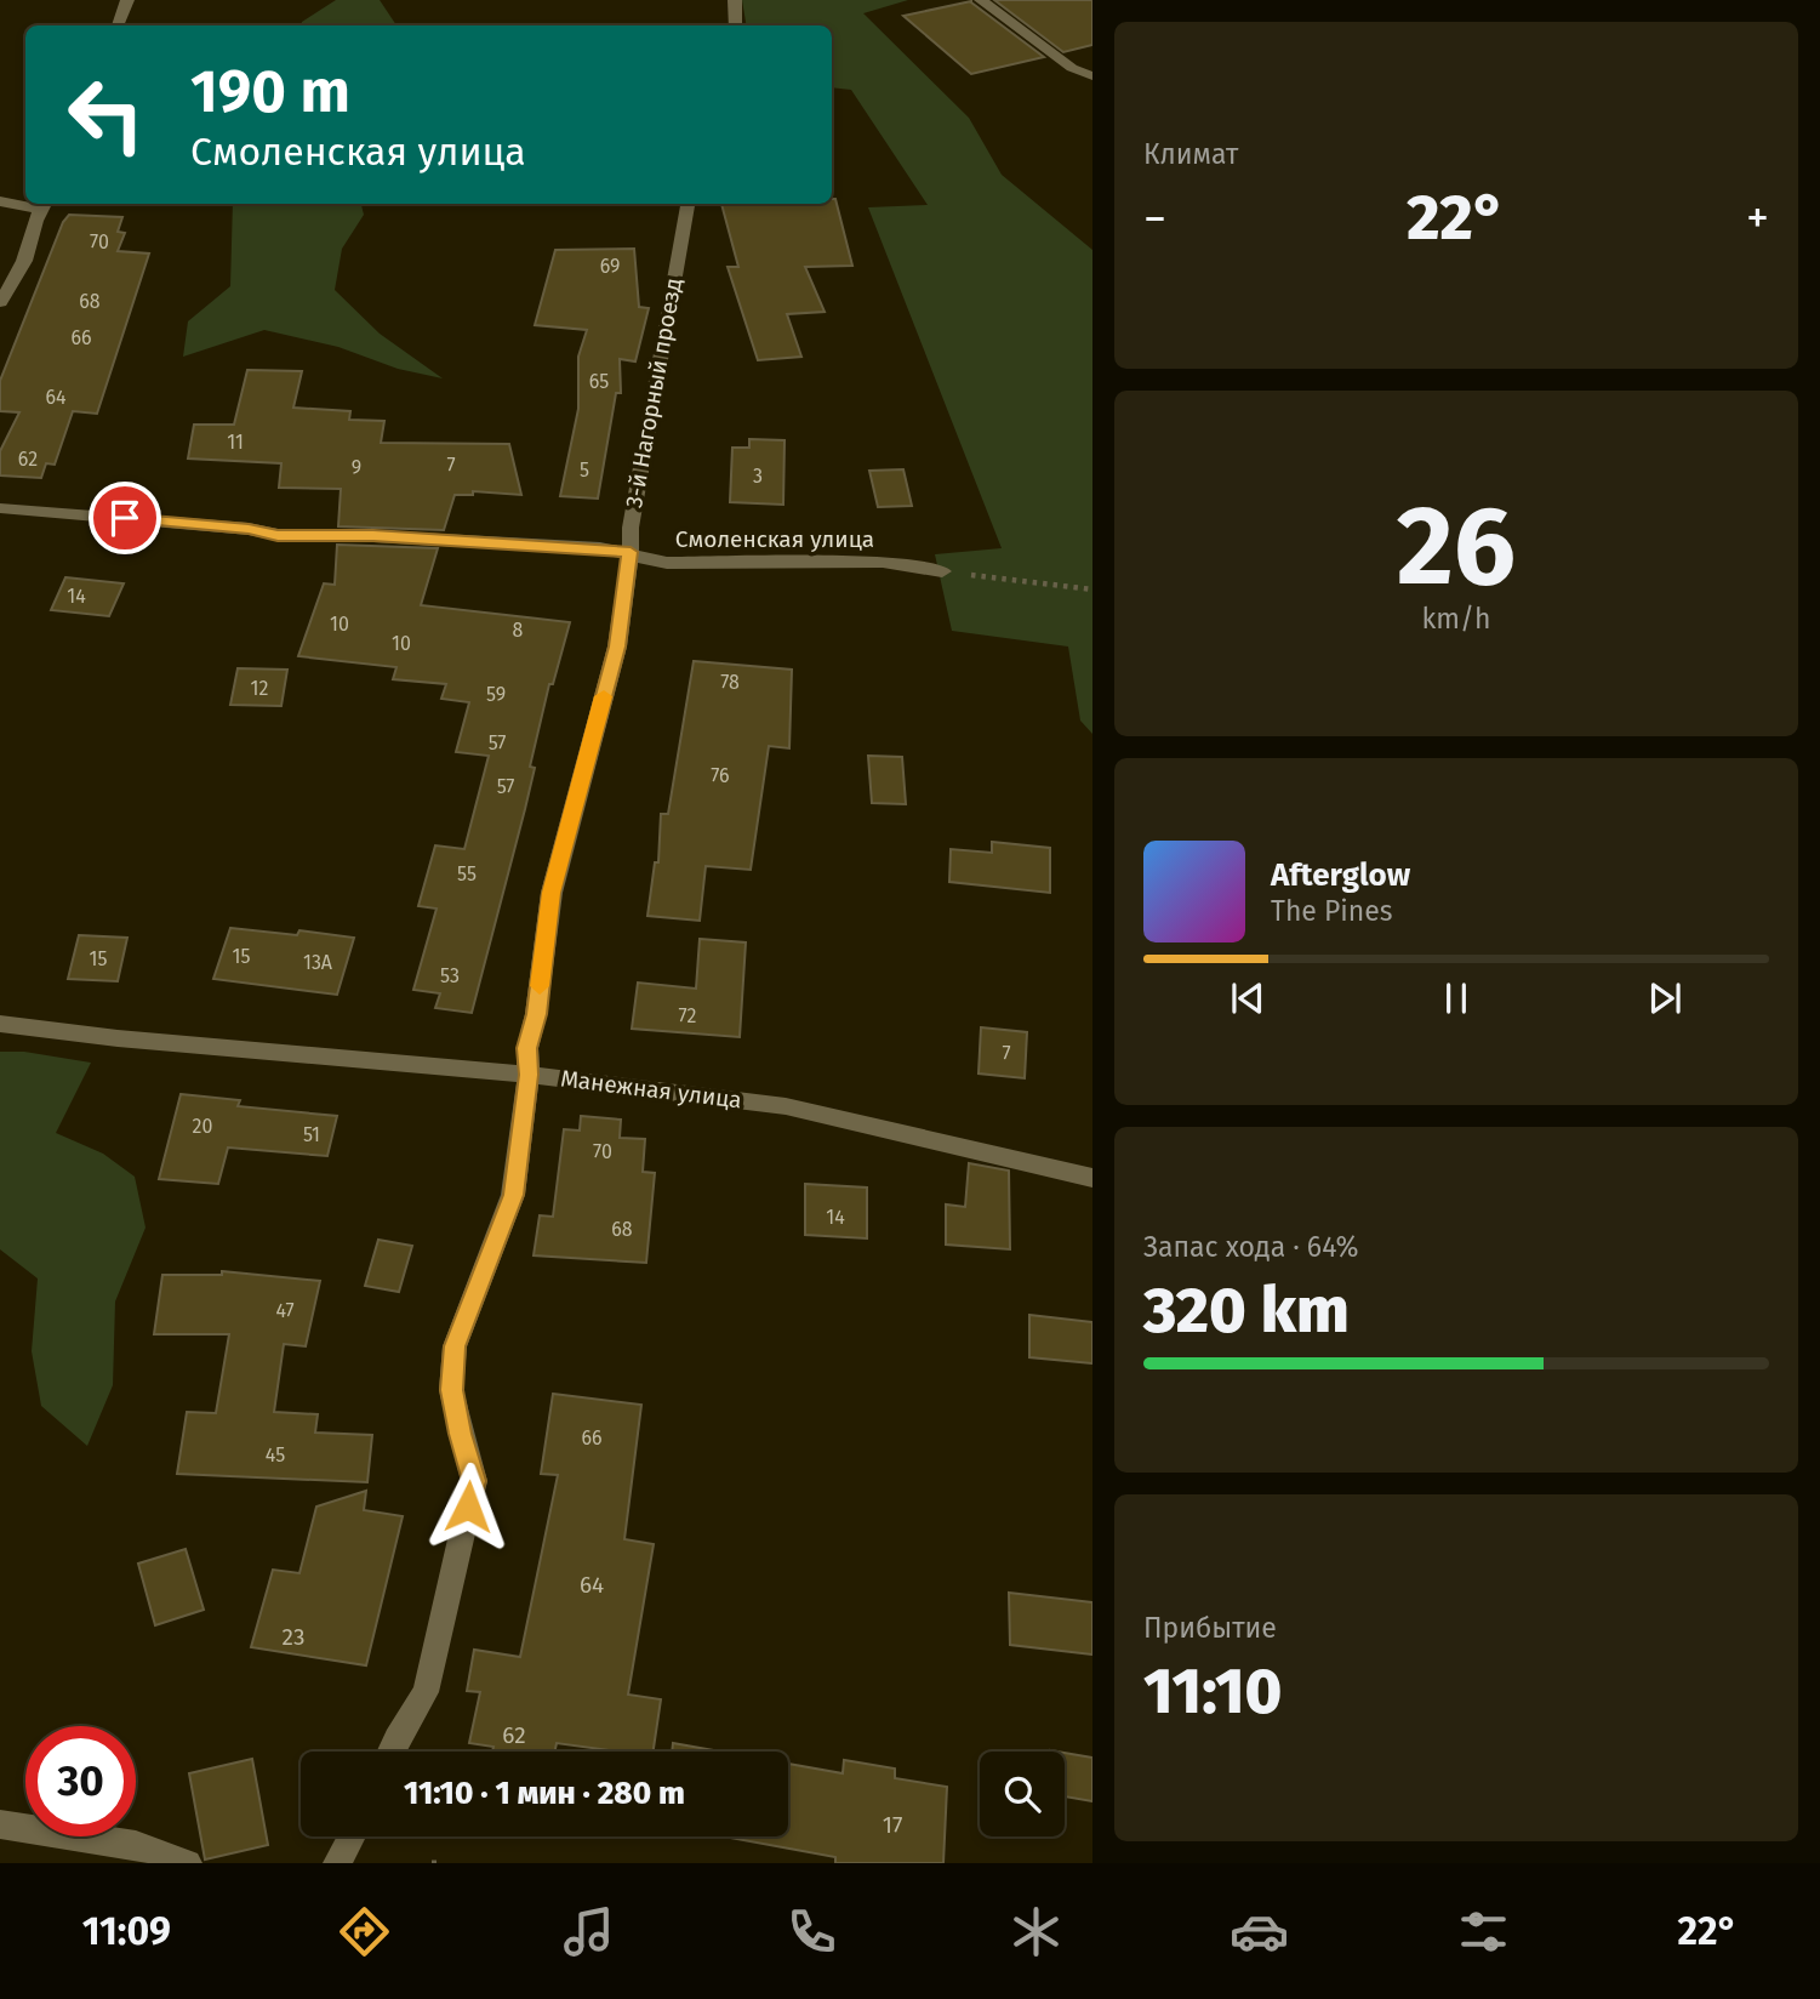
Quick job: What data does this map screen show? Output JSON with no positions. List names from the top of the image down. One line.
{"streets":{"street":["3-й Нагорный проезд","Смоленская улица","Манежная улица"]},"crossings":[["3-й Нагорный проезд","Смоленская улица"],["3-й Нагорный проезд","Манежная улица"]],"house_numbers":["70","69","68","66","65","64","11","62","7","9","5","3","14","10","8","10","78","12","59","57","76","57","55","15","15","13А","53","72","7","20","51","70","14","68","47","66","45","64","23","62","17"],"page":{"tile":["Климат",["26","km/h"],["Запас хода · 64%","320 km"],["Прибытие","11:10"]],"turn":["190 m","Смоленская улица"],"heat":["−","22°","+"],"song":["Afterglow","The Pines"],"limit":"30","trip":"11:10 · 1 мин · 280 m","tabs":["11:09","22°"]}}
